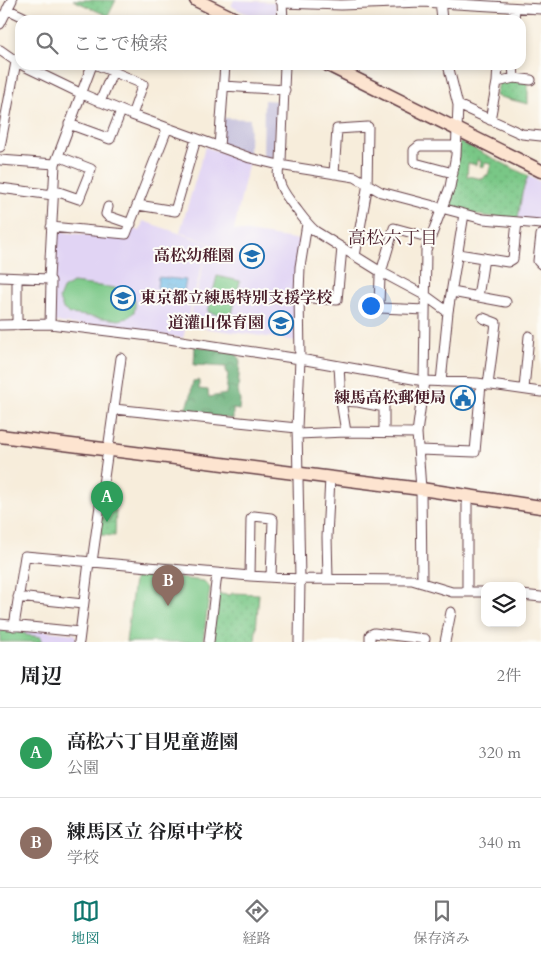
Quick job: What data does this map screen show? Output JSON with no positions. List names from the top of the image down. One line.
{"districts":["高松六丁目"],"places":{"school or university":["高松幼稚園","東京都立練馬特別支援学校","道灌山保育園"],"public building":["練馬高松郵便局"]},"page":{"search":"ここで検索","pins":["A","B"],"heading":["周辺","2件"],"list":[{"mark":"A","name":"高松六丁目児童遊園","note":"公園","value":"320 m"},{"mark":"B","name":"練馬区立 谷原中学校","note":"学校","value":"340 m"}],"nav":["地図","経路","保存済み"]}}
